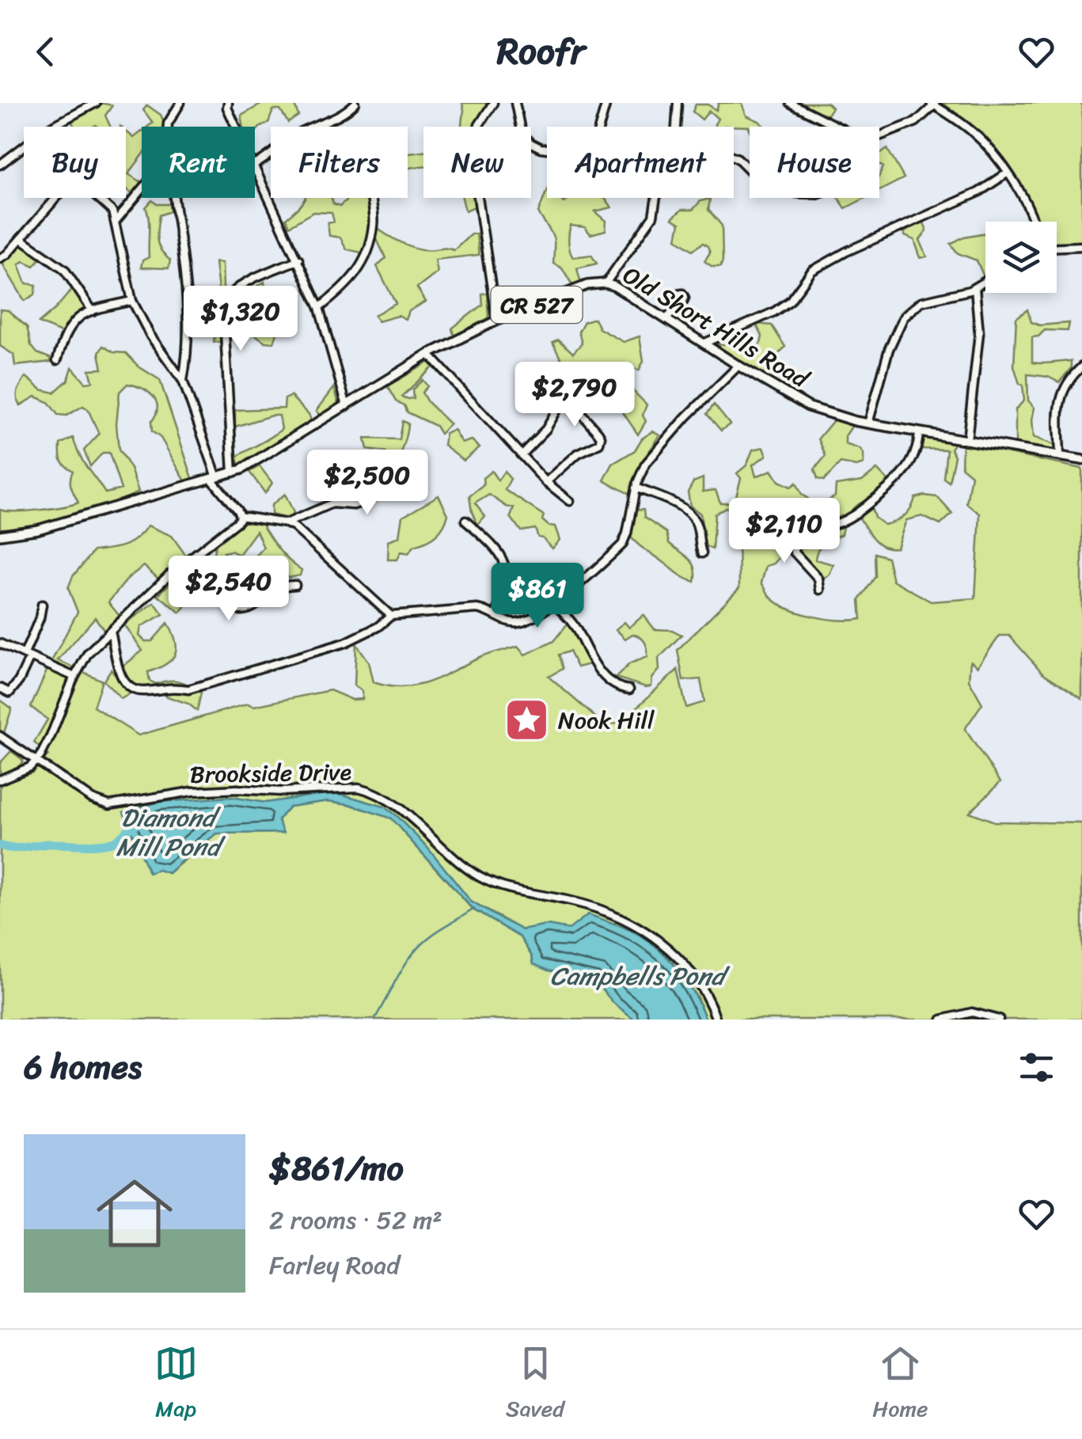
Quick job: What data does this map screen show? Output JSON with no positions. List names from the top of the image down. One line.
{"streets":{"main road":["CR 527","Old Short Hills Road"],"street":["Brookside Drive"]},"water":["Diamond Mill Pond","Campbells Pond"],"places":{"place":["Nook Hill"]},"page":{"header":"Roofr","chip":["Buy","Rent","Filters","New","Apartment","House"],"price":["$1,320","$2,790","$2,500","$2,110","$2,540","$861"],"heading":"6 homes","list":[{"name":"$861/mo","note":"2 rooms · 52 m² · Farley Road"}],"tabs":["Map","Saved","Home"]}}
